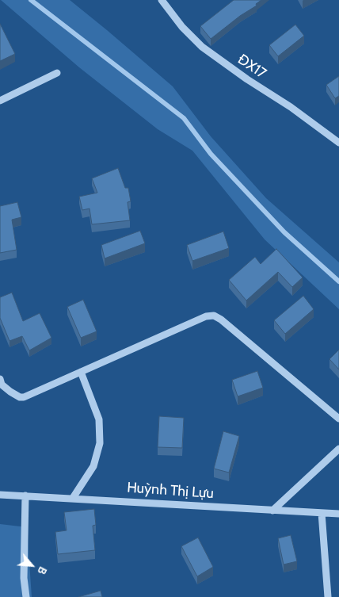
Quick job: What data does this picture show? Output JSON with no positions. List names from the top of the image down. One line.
{"streets":{"street":["ĐX17","Huỳnh Thị Lựu"]},"north":"bottom right"}
